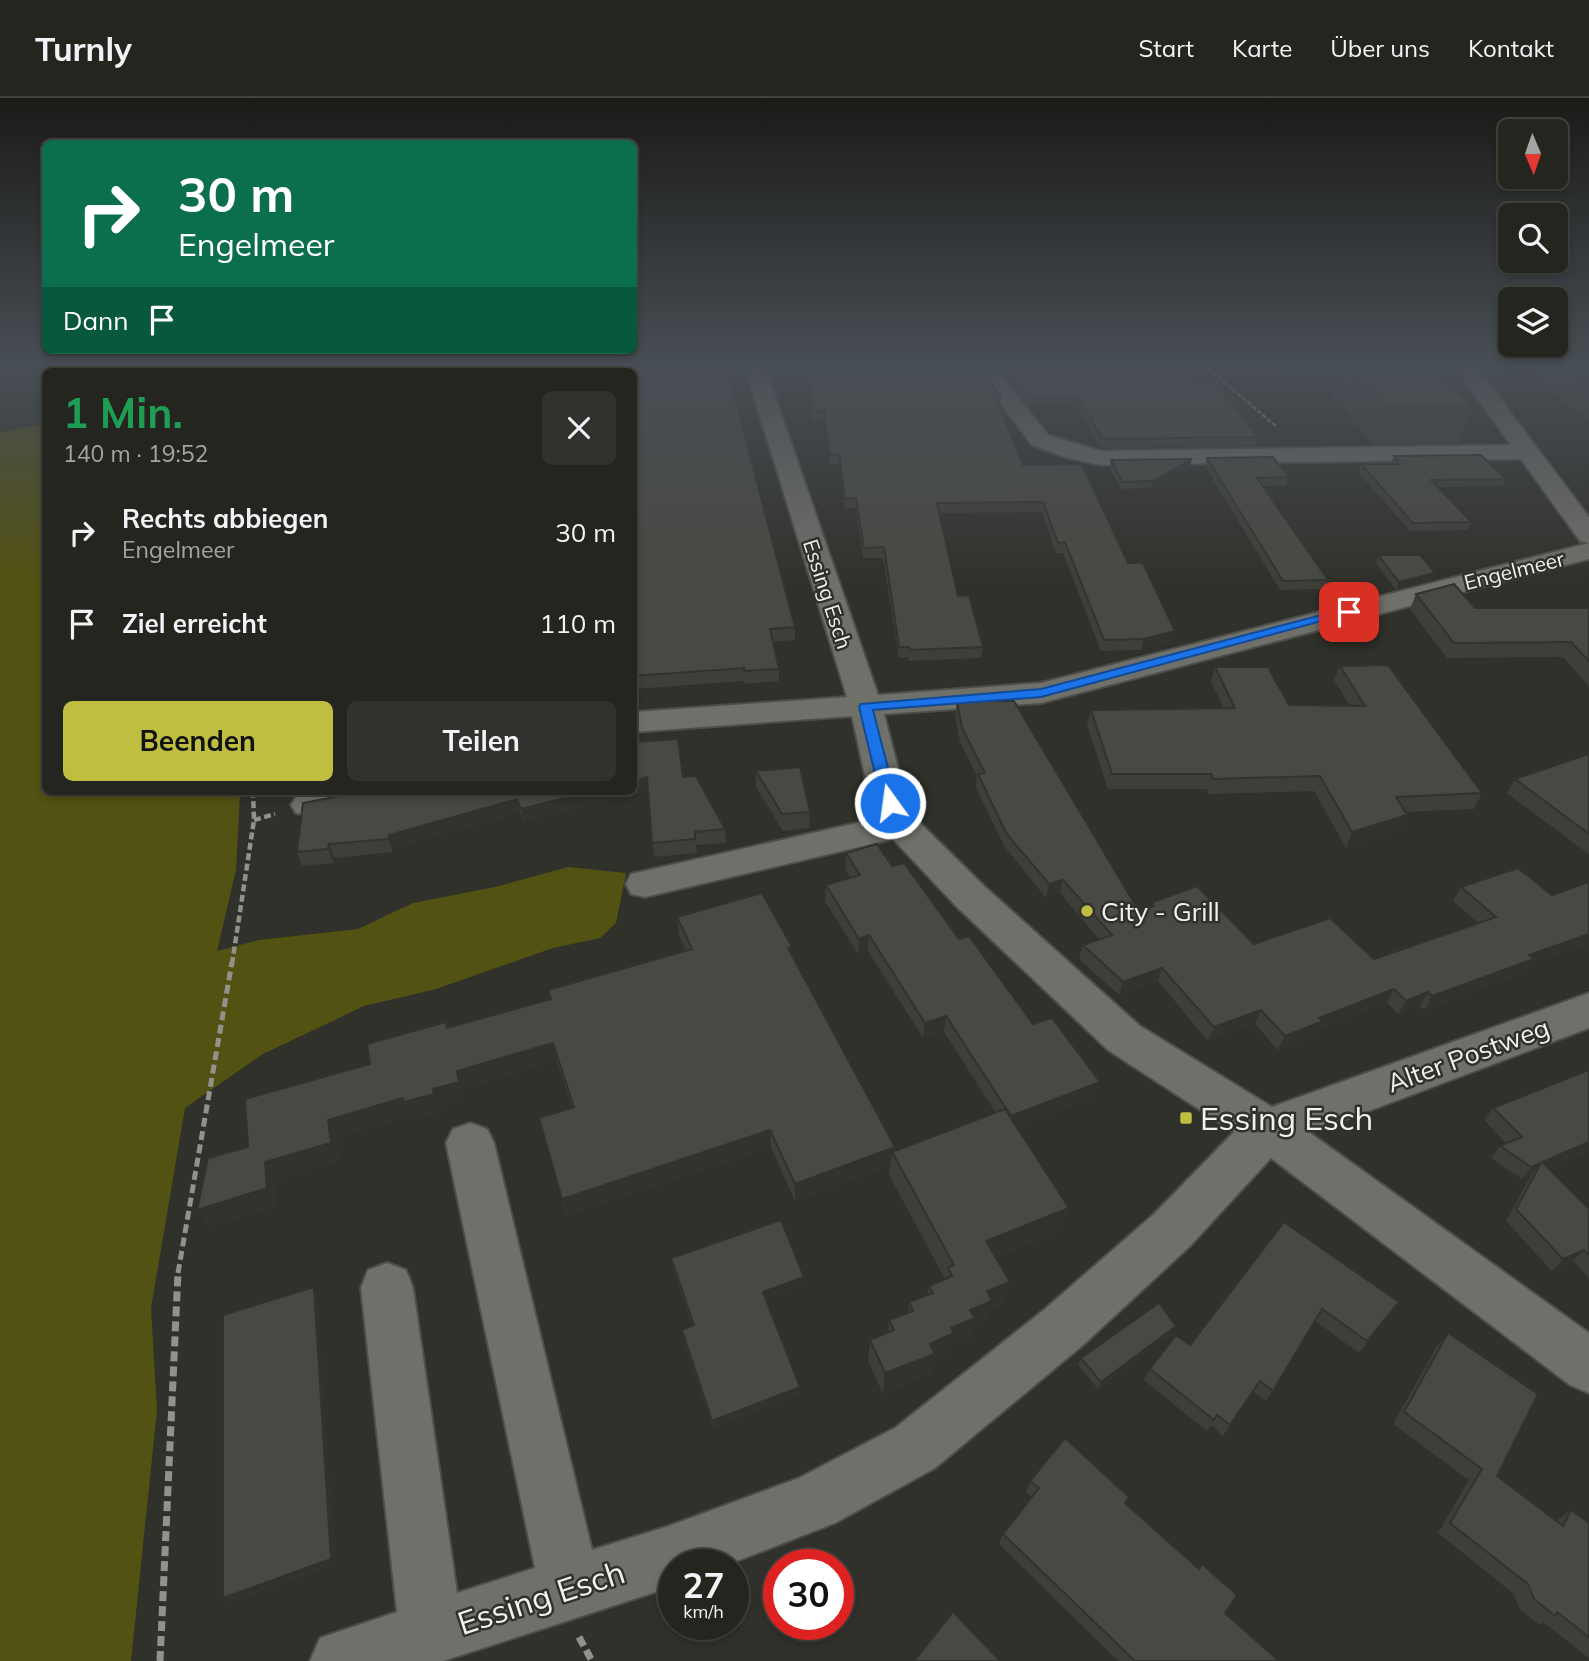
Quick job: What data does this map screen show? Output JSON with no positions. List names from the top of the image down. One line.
{"streets":{"street":["Engelmeer","Essing Esch","Alter Postweg"]},"crossings":[["Engelmeer","Essing Esch"],["Essing Esch","Alter Postweg"]],"places":{"other":["City - Grill"],"transit":["Essing Esch"]},"north":"bottom","page":{"header":"Turnly","nav":["Start","Karte","Über uns","Kontakt"],"turn":["30 m","Engelmeer"],"then":"Dann","heading":["1 Min.","140 m · 19:52"],"list":[{"name":"Rechts abbiegen","note":"Engelmeer","value":"30 m"},{"name":"Ziel erreicht","value":"110 m"}],"buttons":["Beenden","Teilen"],"speed":"27 km/h","limit":"30"}}
